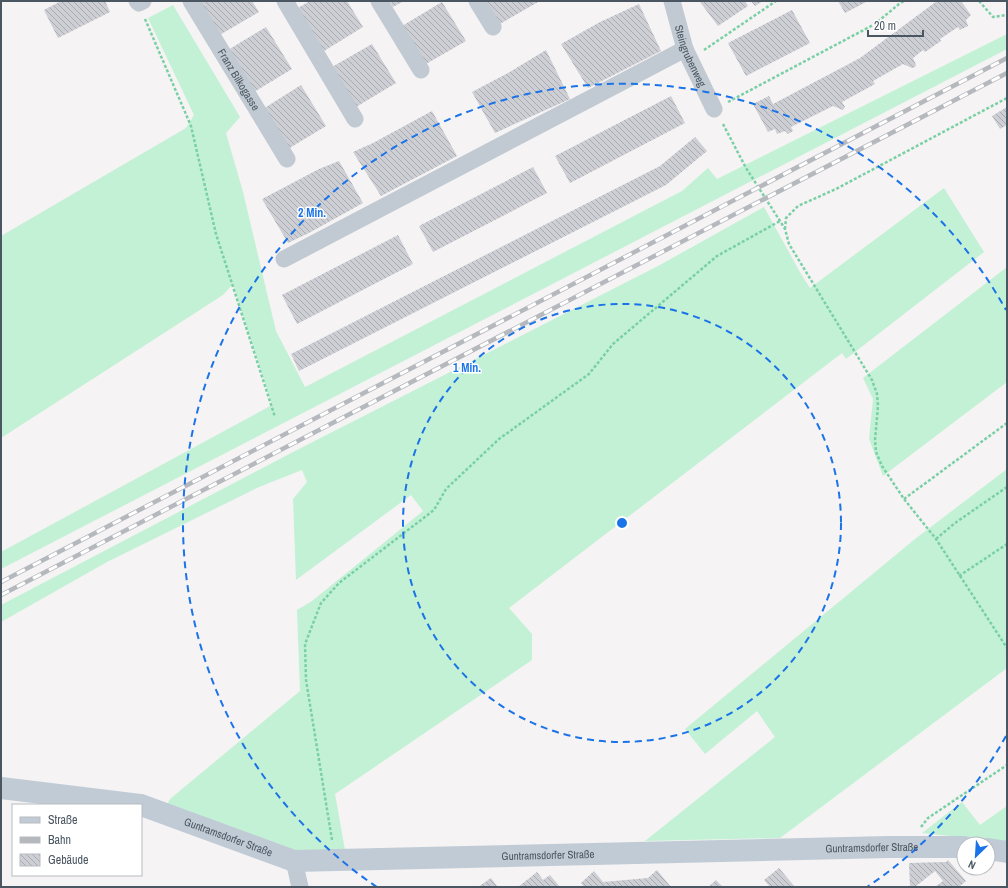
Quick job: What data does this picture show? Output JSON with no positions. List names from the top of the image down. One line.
{"streets":{"street":["Steingrubenweg","Franz Bilkogasse","Guntramsdorfer Straße"]},"legend":["Straße","Bahn","Gebäude"],"scale_bar":"20 m","north":"bottom left","rings":["2 Min.","1 Min."]}
